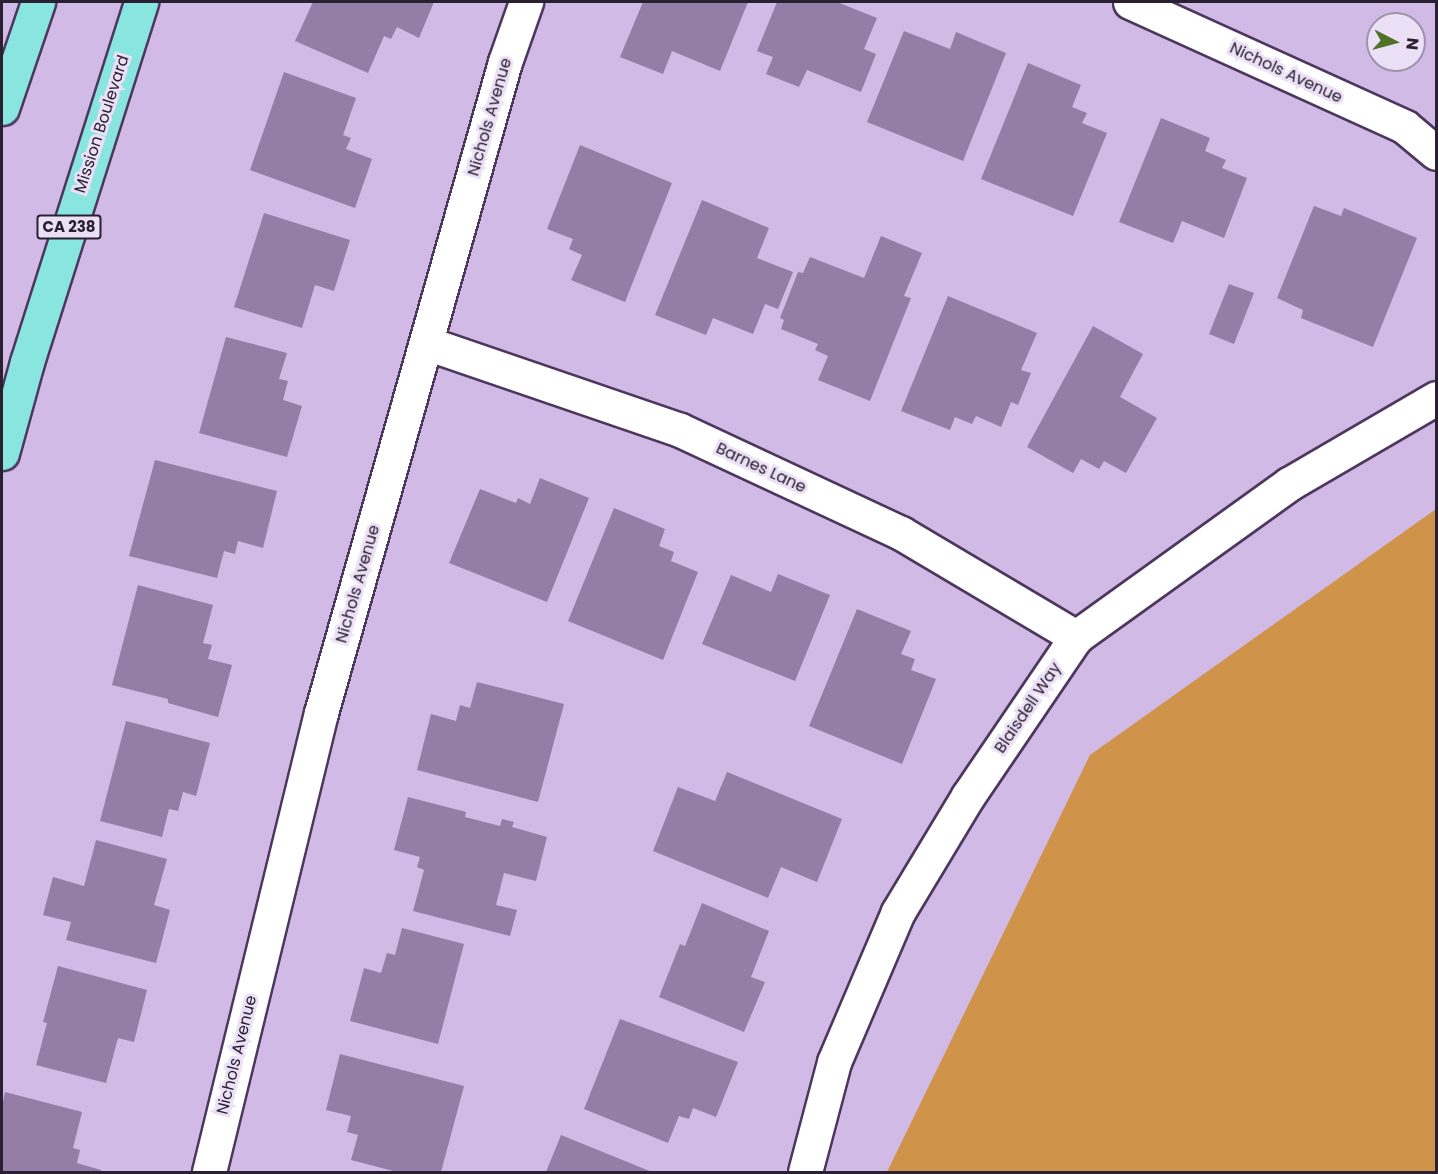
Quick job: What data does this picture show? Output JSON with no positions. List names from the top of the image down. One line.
{"streets":{"main road":["Mission Boulevard","CA 238"],"street":["Nichols Avenue","Barnes Lane","Blaisdell Way"]},"crossings":[["Nichols Avenue","Barnes Lane"],["Barnes Lane","Blaisdell Way"]],"north":"right"}
